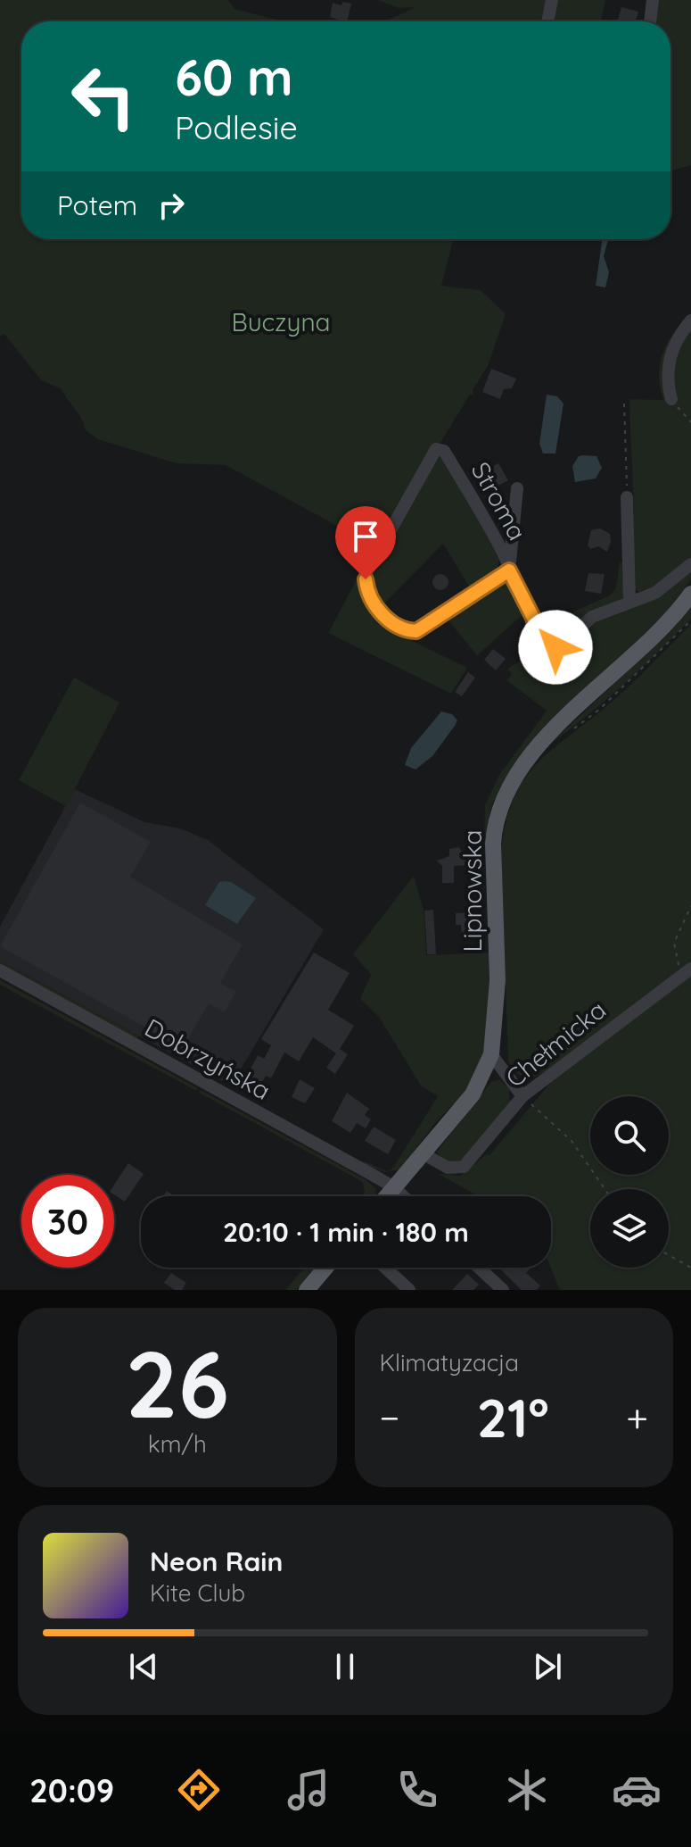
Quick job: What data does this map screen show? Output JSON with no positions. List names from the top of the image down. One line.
{"streets":{"main road":["Lipnowska"],"street":["Stroma","Chełmicka","Dobrzyńska"]},"crossings":[["Lipnowska","Chełmicka"],["Lipnowska","Dobrzyńska"]],"parks":["Buczyna"],"page":{"turn":["60 m","Podlesie"],"then":"Potem","limit":"30","trip":"20:10 · 1 min · 180 m","tile":[["26","km/h"],"Klimatyzacja"],"heat":["−","21°","+"],"song":["Neon Rain","Kite Club"],"tabs":"20:09"}}
